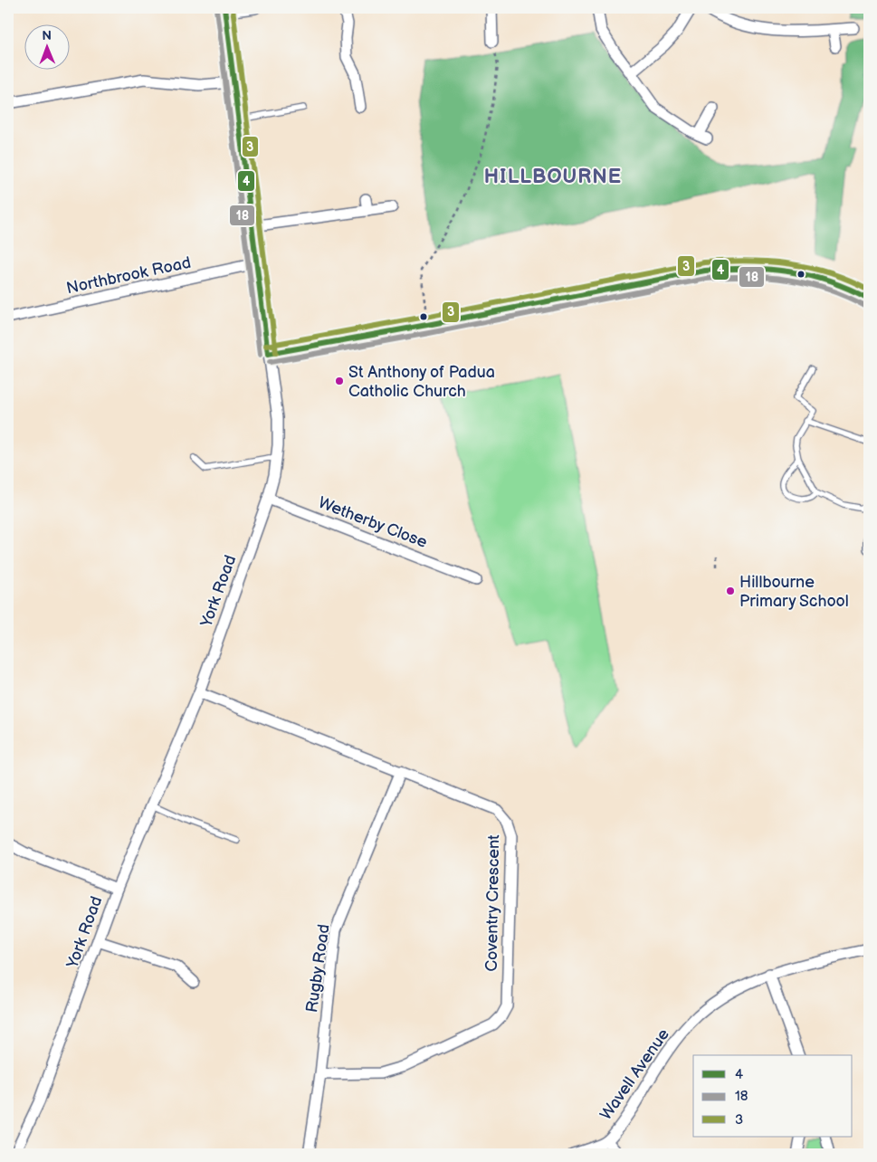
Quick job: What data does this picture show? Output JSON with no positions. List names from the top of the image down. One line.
{"streets":{"street":["Northbrook Road","Wetherby Close","York Road","Coventry Crescent","Rugby Road","Wavell Avenue"]},"crossings":[["Northbrook Road","York Road"],["Wetherby Close","York Road"],["York Road","Coventry Crescent"],["Coventry Crescent","Rugby Road"]],"districts":["HILLBOURNE"],"places":["St Anthony of Padua Catholic Church","Hillbourne Primary School"],"lines":["transit line 4","transit line 3","transit line 18"],"legend":["4","18","3"],"north":"top"}
